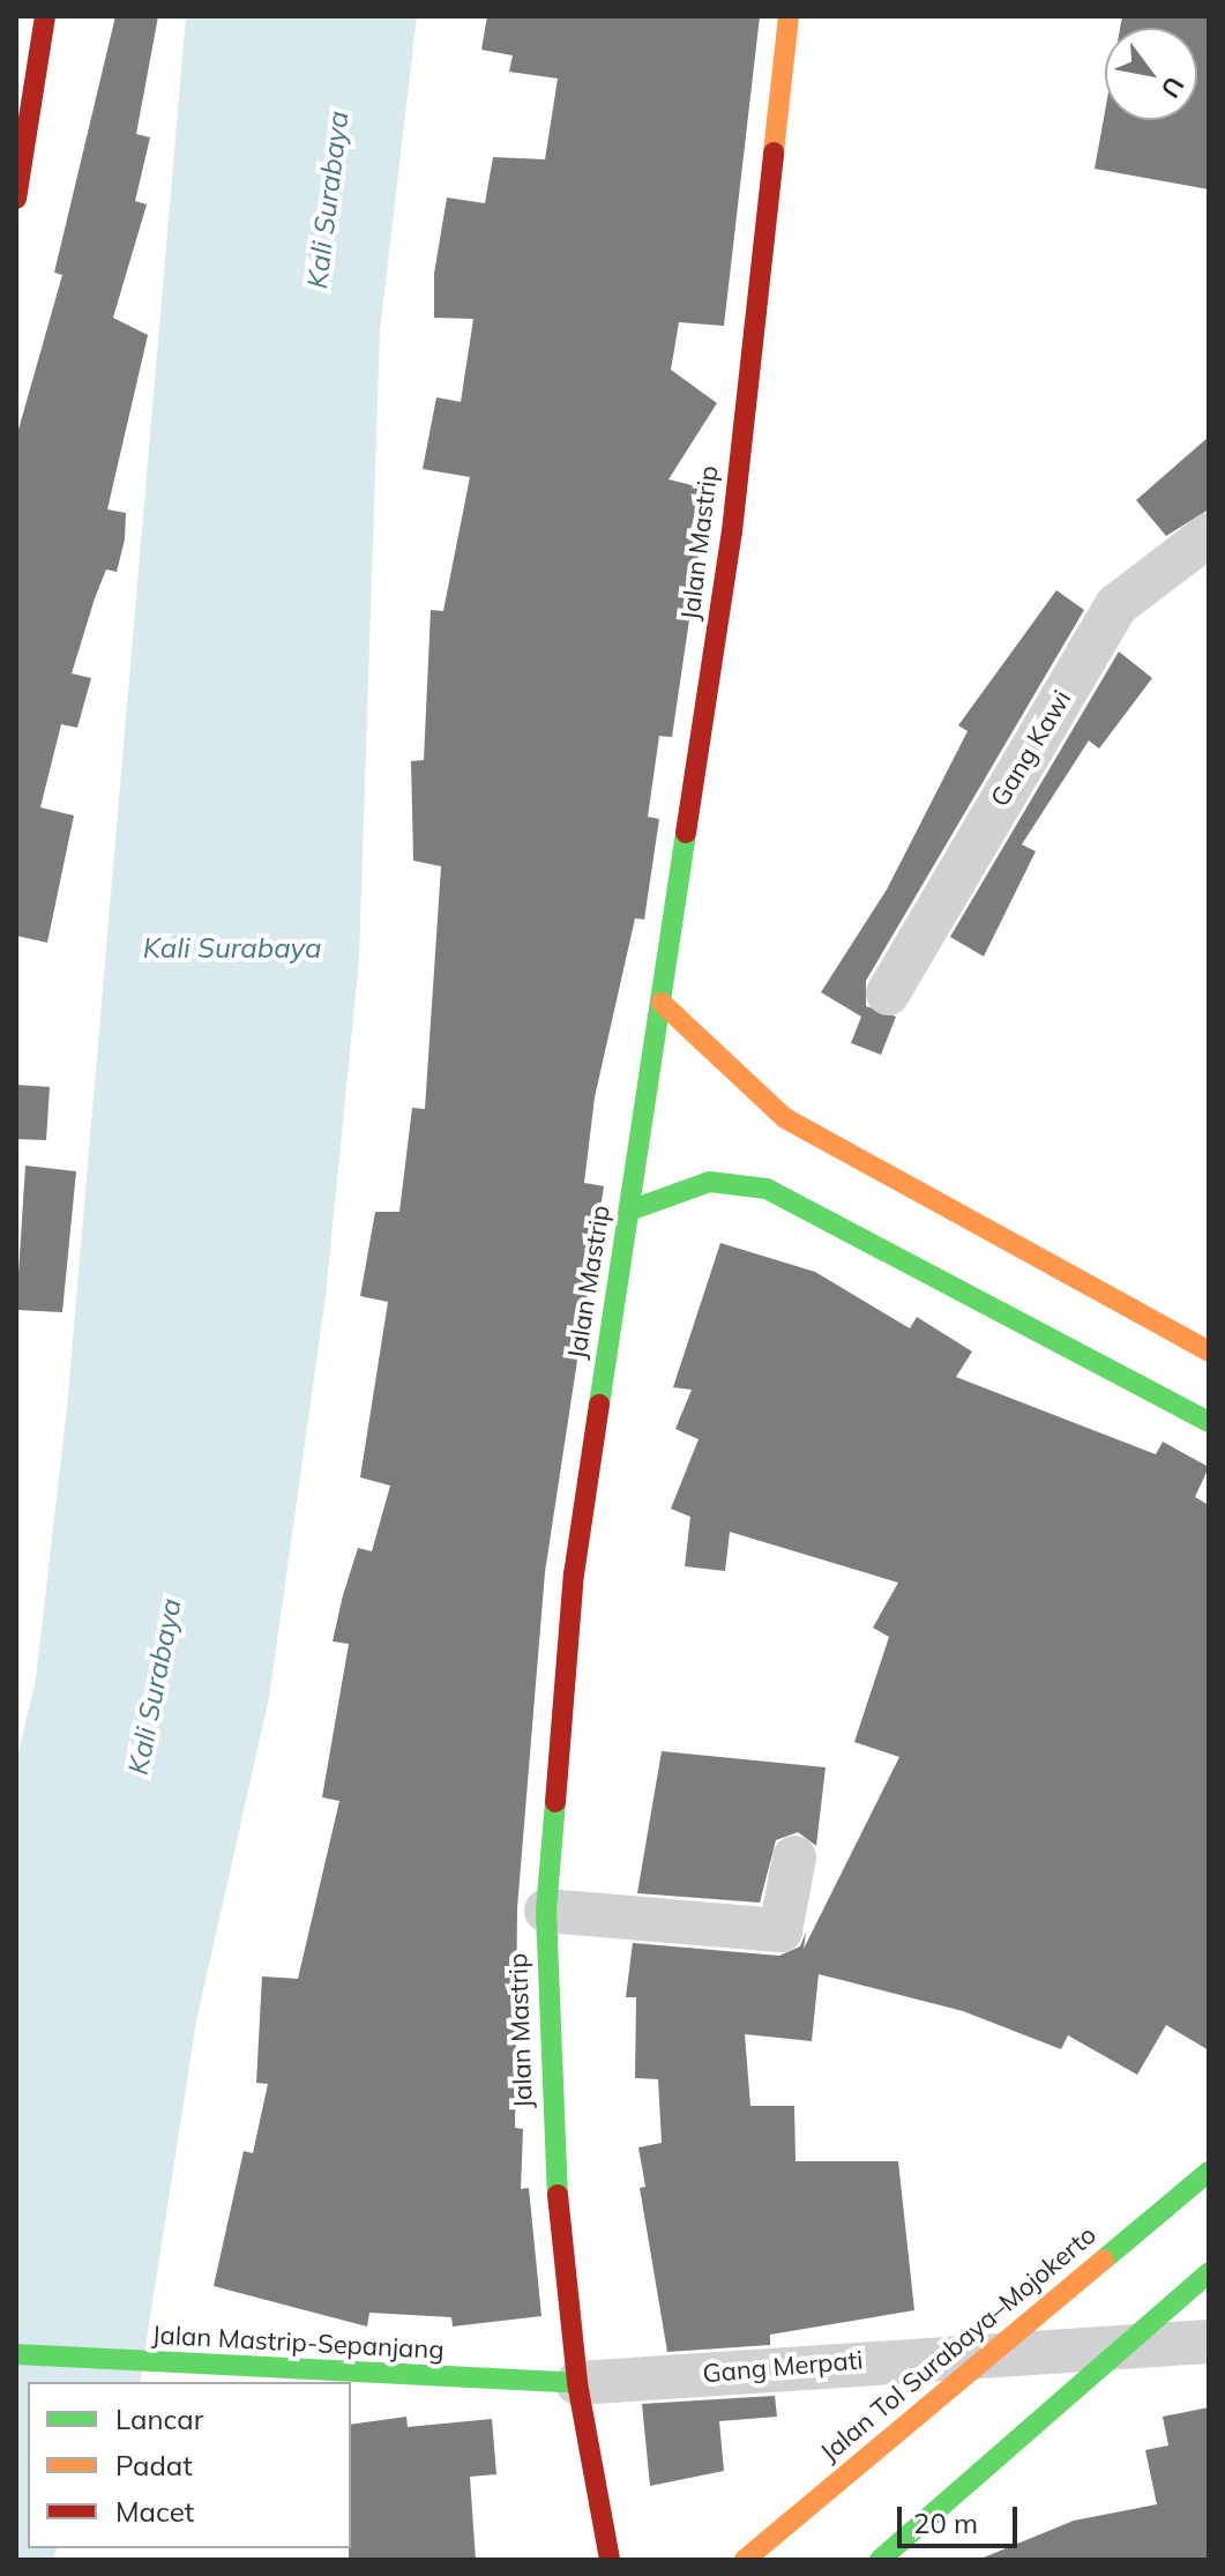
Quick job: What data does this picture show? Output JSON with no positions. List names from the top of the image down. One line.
{"streets":{"main road":["Jalan Mastrip","Jalan Mastrip-Sepanjang","Jalan Tol Surabaya–Mojokerto"],"street":["Gang Kawi","Gang Merpati"]},"crossings":[["Jalan Mastrip","Jalan Mastrip-Sepanjang"],["Jalan Mastrip","Gang Merpati"],["Jalan Mastrip-Sepanjang","Gang Merpati"]],"water":["Kali Surabaya"],"legend":["Lancar","Padat","Macet"],"scale_bar":"20 m","north":"bottom right"}
